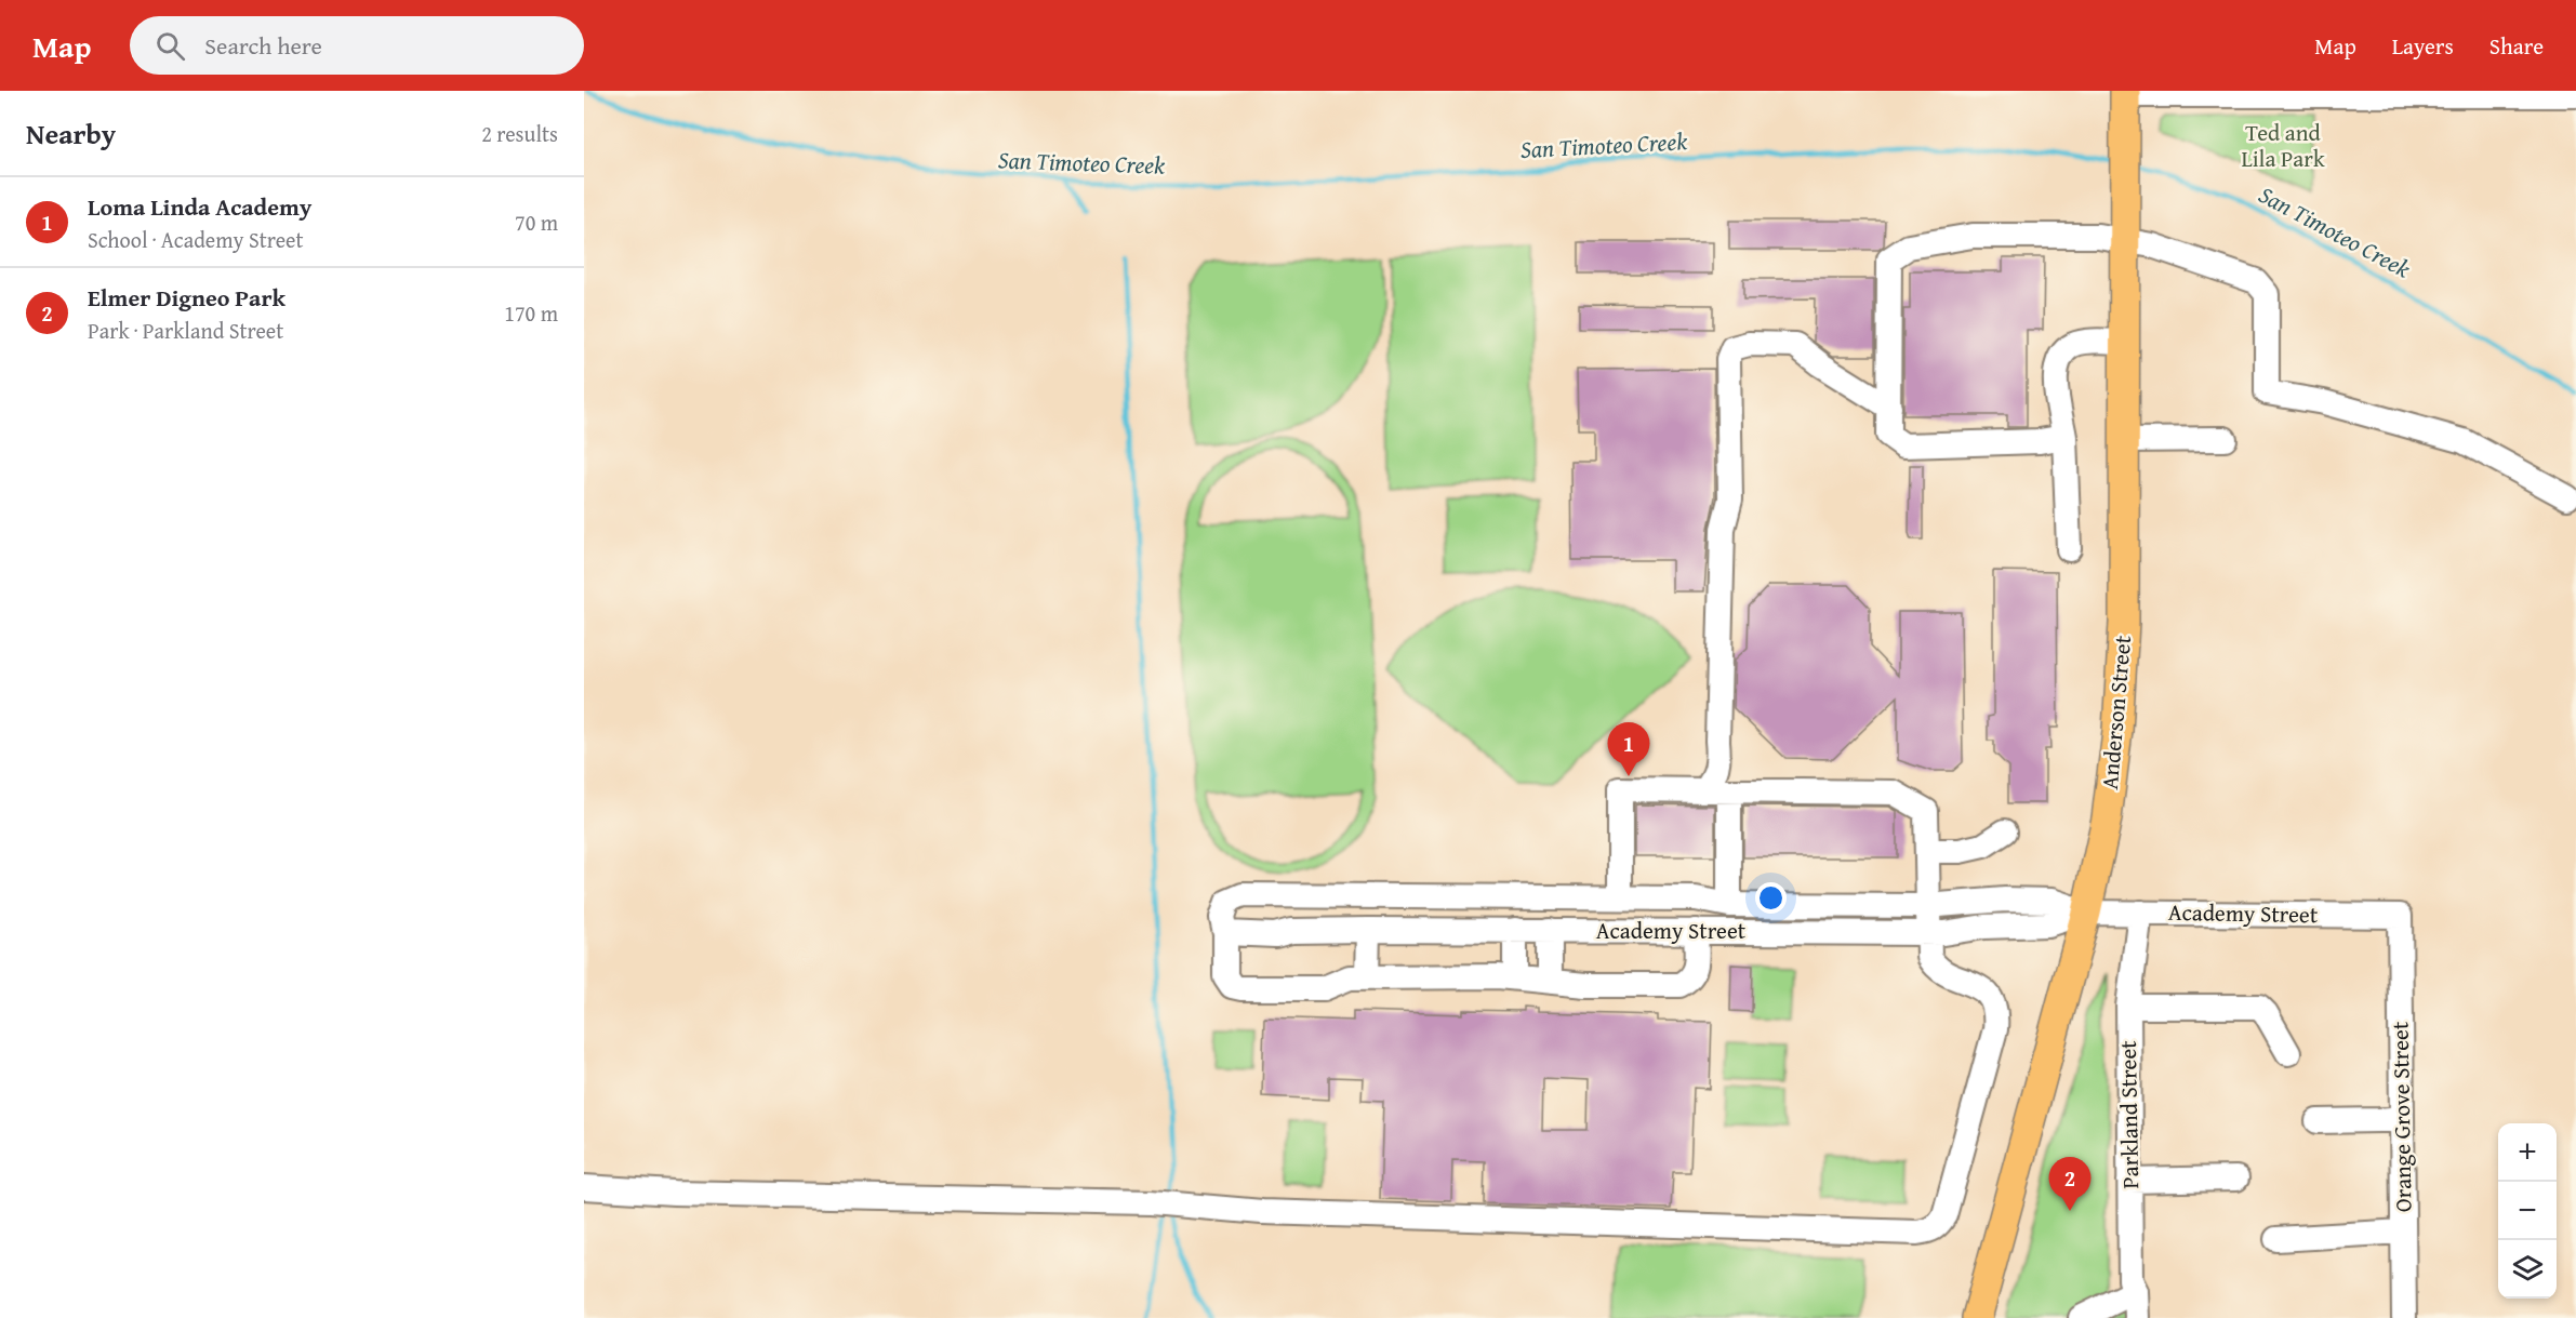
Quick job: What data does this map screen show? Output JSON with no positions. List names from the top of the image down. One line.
{"streets":{"main road":["Anderson Street"],"street":["Academy Street","Parkland Street","Orange Grove Street"]},"crossings":[["Anderson Street","Academy Street"],["Academy Street","Parkland Street"],["Academy Street","Orange Grove Street"]],"water":["San Timoteo Creek"],"parks":["Ted and Lila Park"],"page":{"header":"Map","search":"Search here","nav":["Map","Layers","Share"],"heading":["Nearby","2 results"],"list":[{"mark":"1","name":"Loma Linda Academy","note":"School · Academy Street","value":"70 m"},{"mark":"2","name":"Elmer Digneo Park","note":"Park · Parkland Street","value":"170 m"}],"pins":["1","2"],"map_buttons":["+","−"]}}
